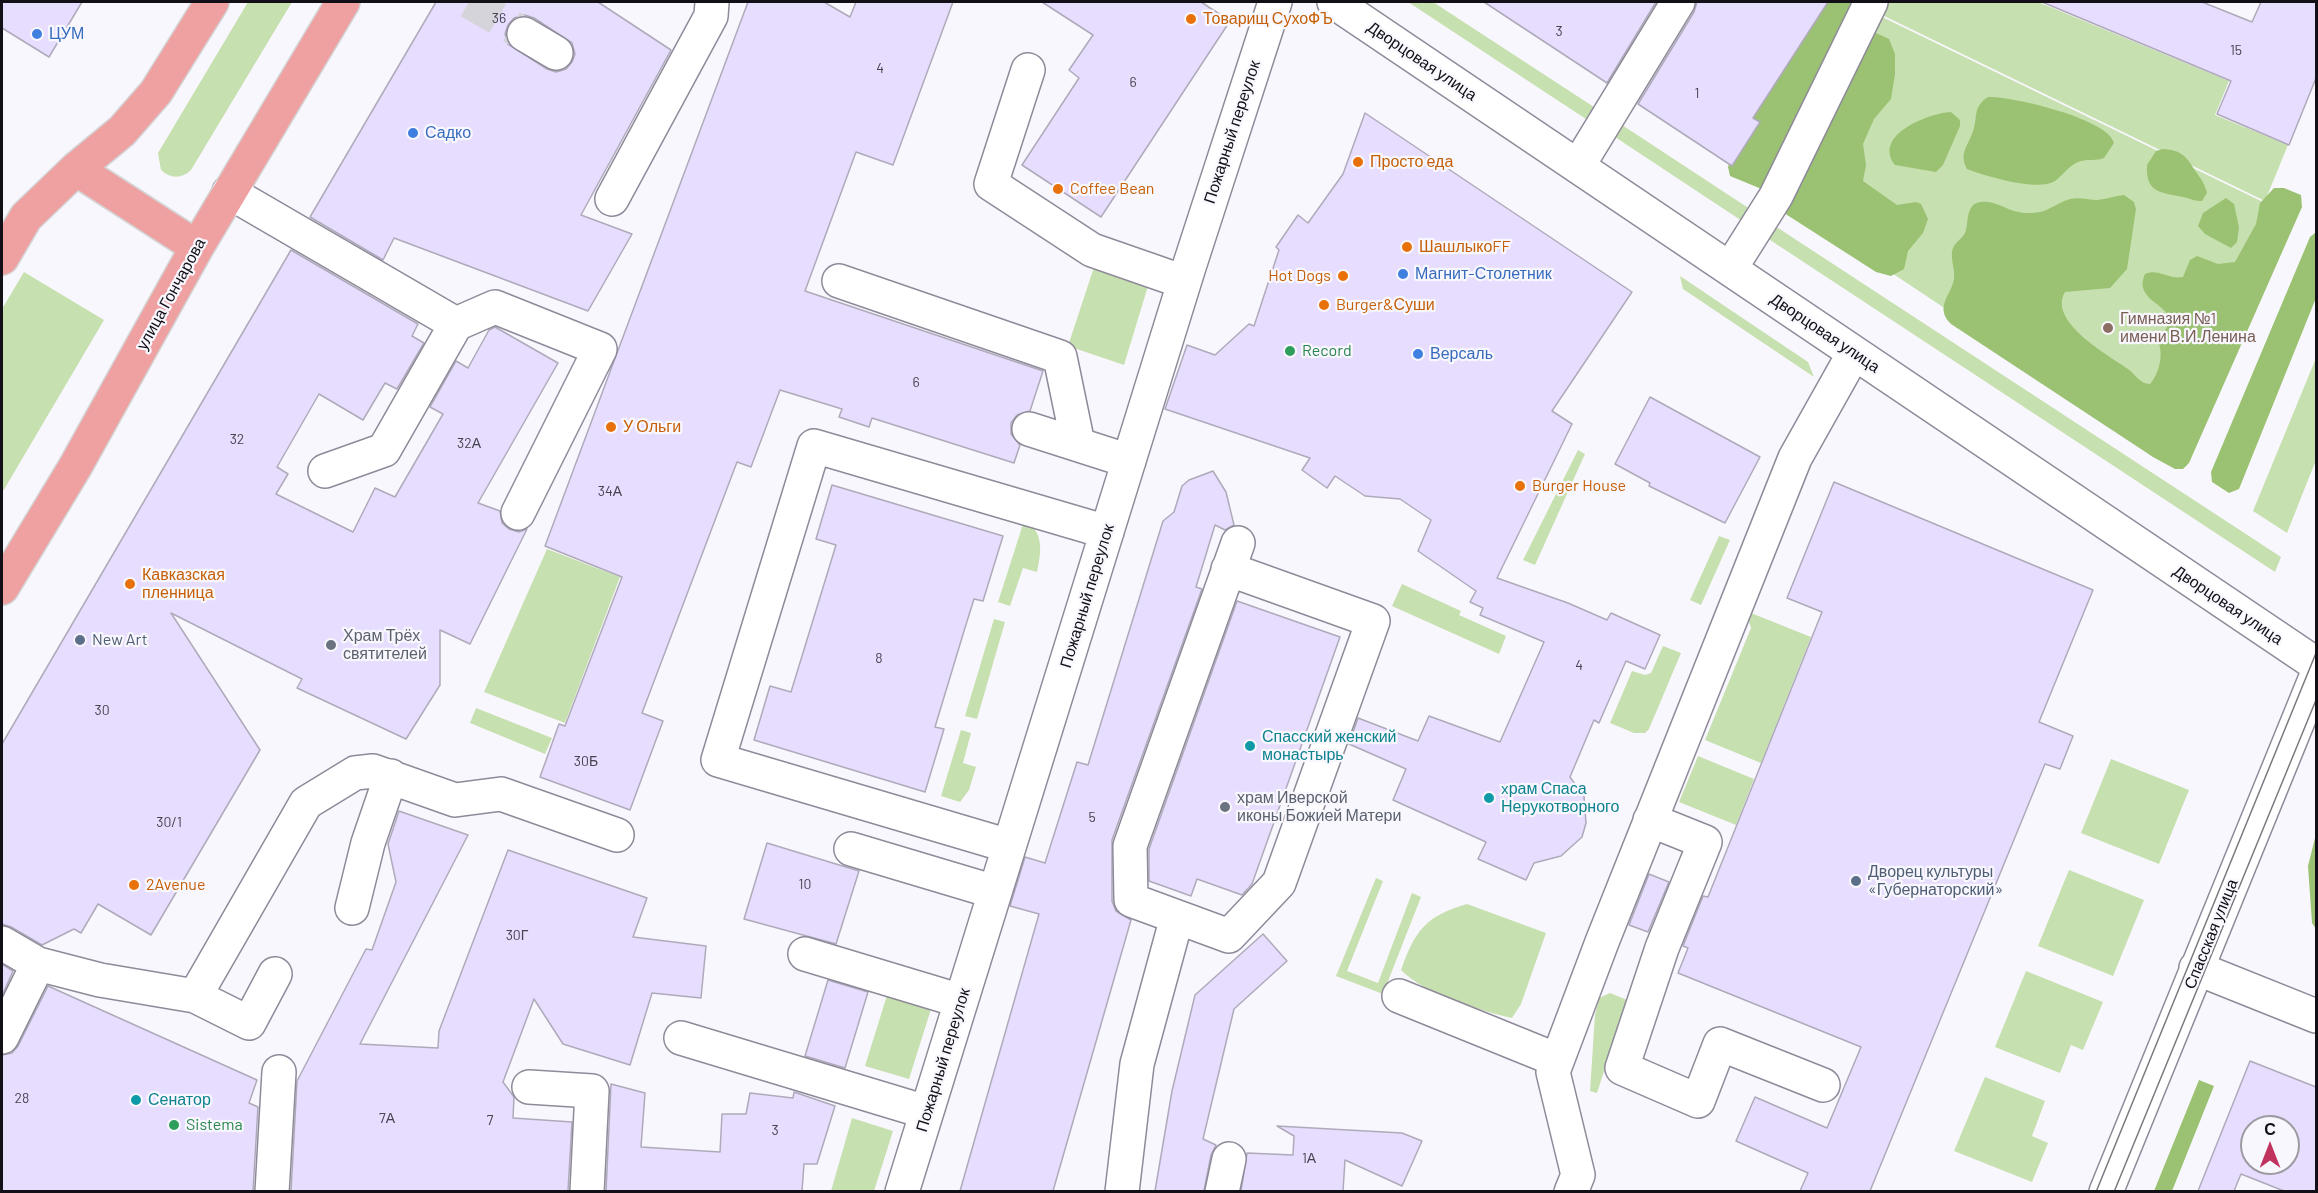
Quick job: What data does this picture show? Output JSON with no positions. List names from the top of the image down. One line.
{"streets":{"main road":["улица Гончарова"],"street":["Дворцовая улица","Пожарный переулок","Спасская улица"]},"places":["Товарищ СухоФЪ","ЦУМ","Садко","Просто еда","Coffee Bean","ШашлыкоFF","Магнит-Столетник","Hot Dogs","Burger&Суши","Гимназия №1 имени В.И.Ленина","Record","Версаль","У Ольги","Burger House","Кавказская пленница","New Art","Храм Трёх святителей","Спасский женский монастырь","xрам Спаса Нерукотворного","храм Иверской иконы Божией Матери","Дворец культуры «Губернаторский»","2Avenue","Сенатор","Sistema"],"house_numbers":["36","3","15","4","6","1","6","32","32А","34А","8","4","30","30Б","5","30/1","10","30Г","28","7А","7","3","1А"],"north":"top"}
